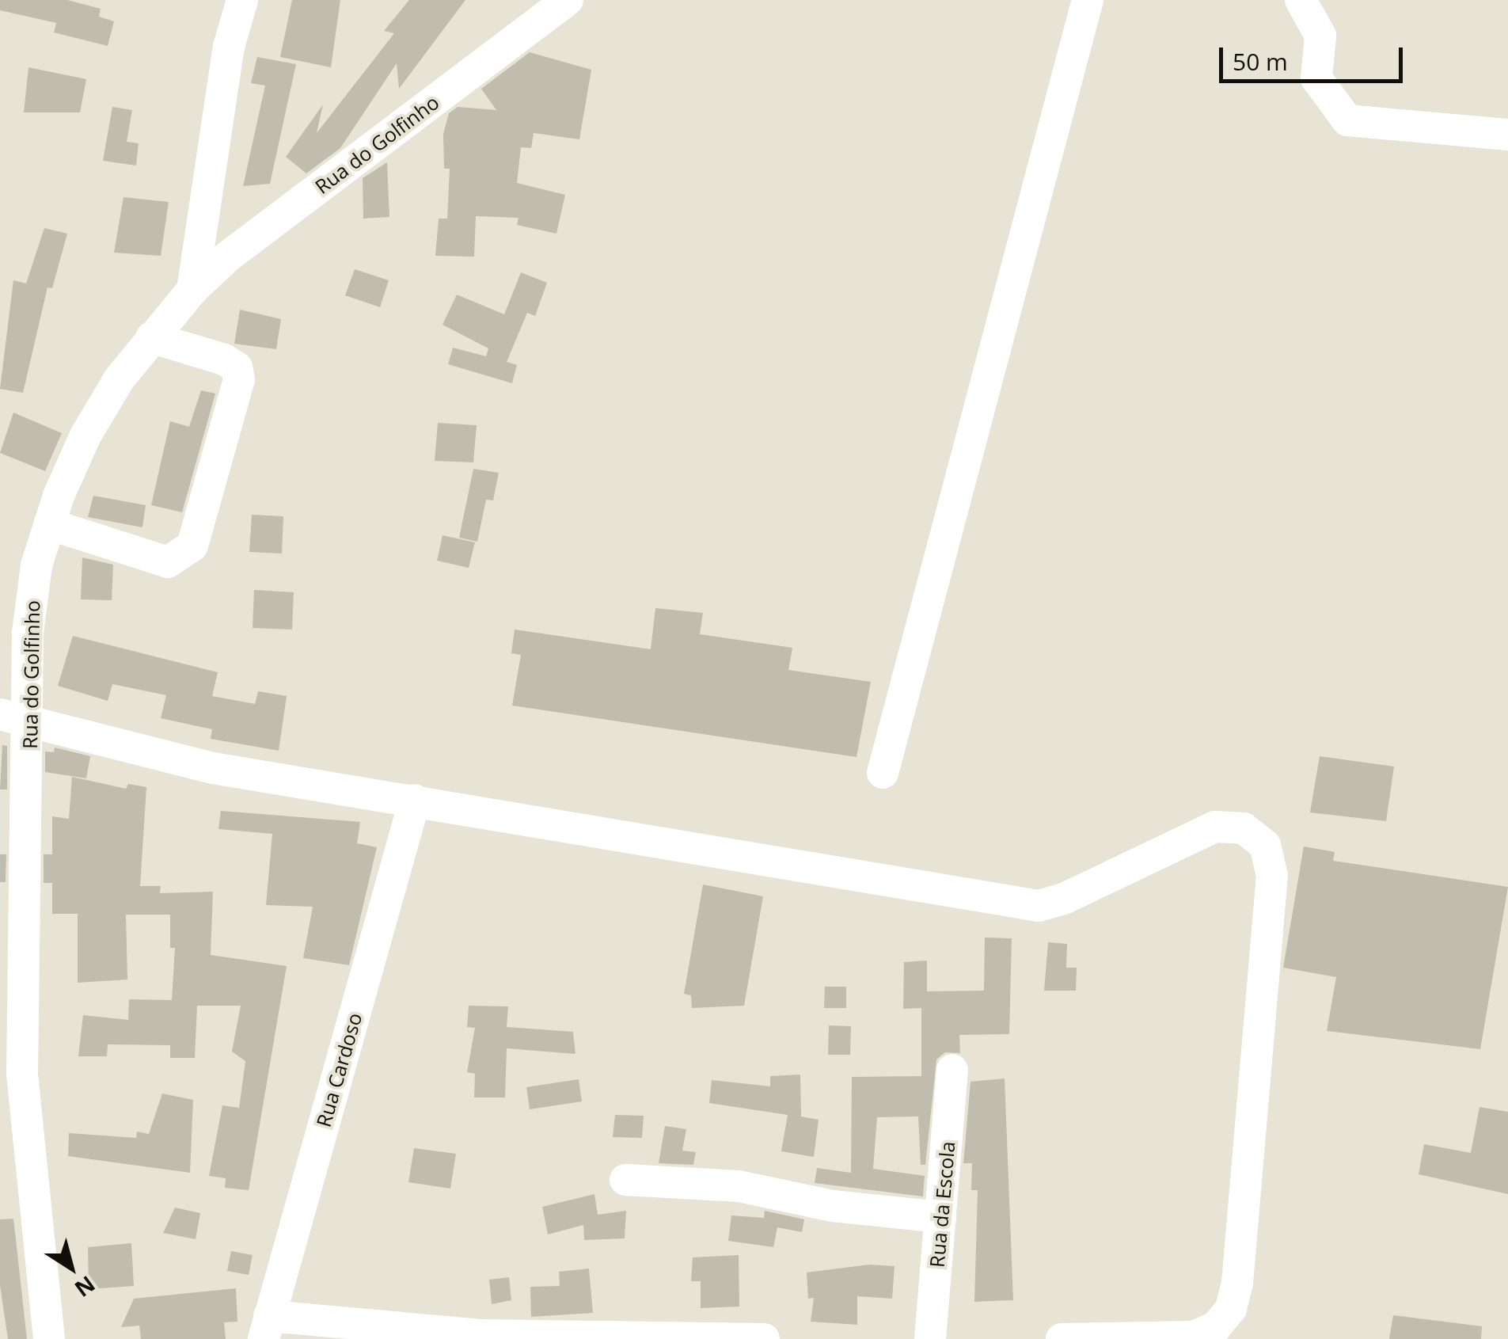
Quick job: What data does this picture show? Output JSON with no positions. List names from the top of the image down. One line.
{"streets":{"street":["Rua do Golfinho","Rua Cardoso","Rua da Escola"]},"scale_bar":"50 m","north":"bottom right"}
